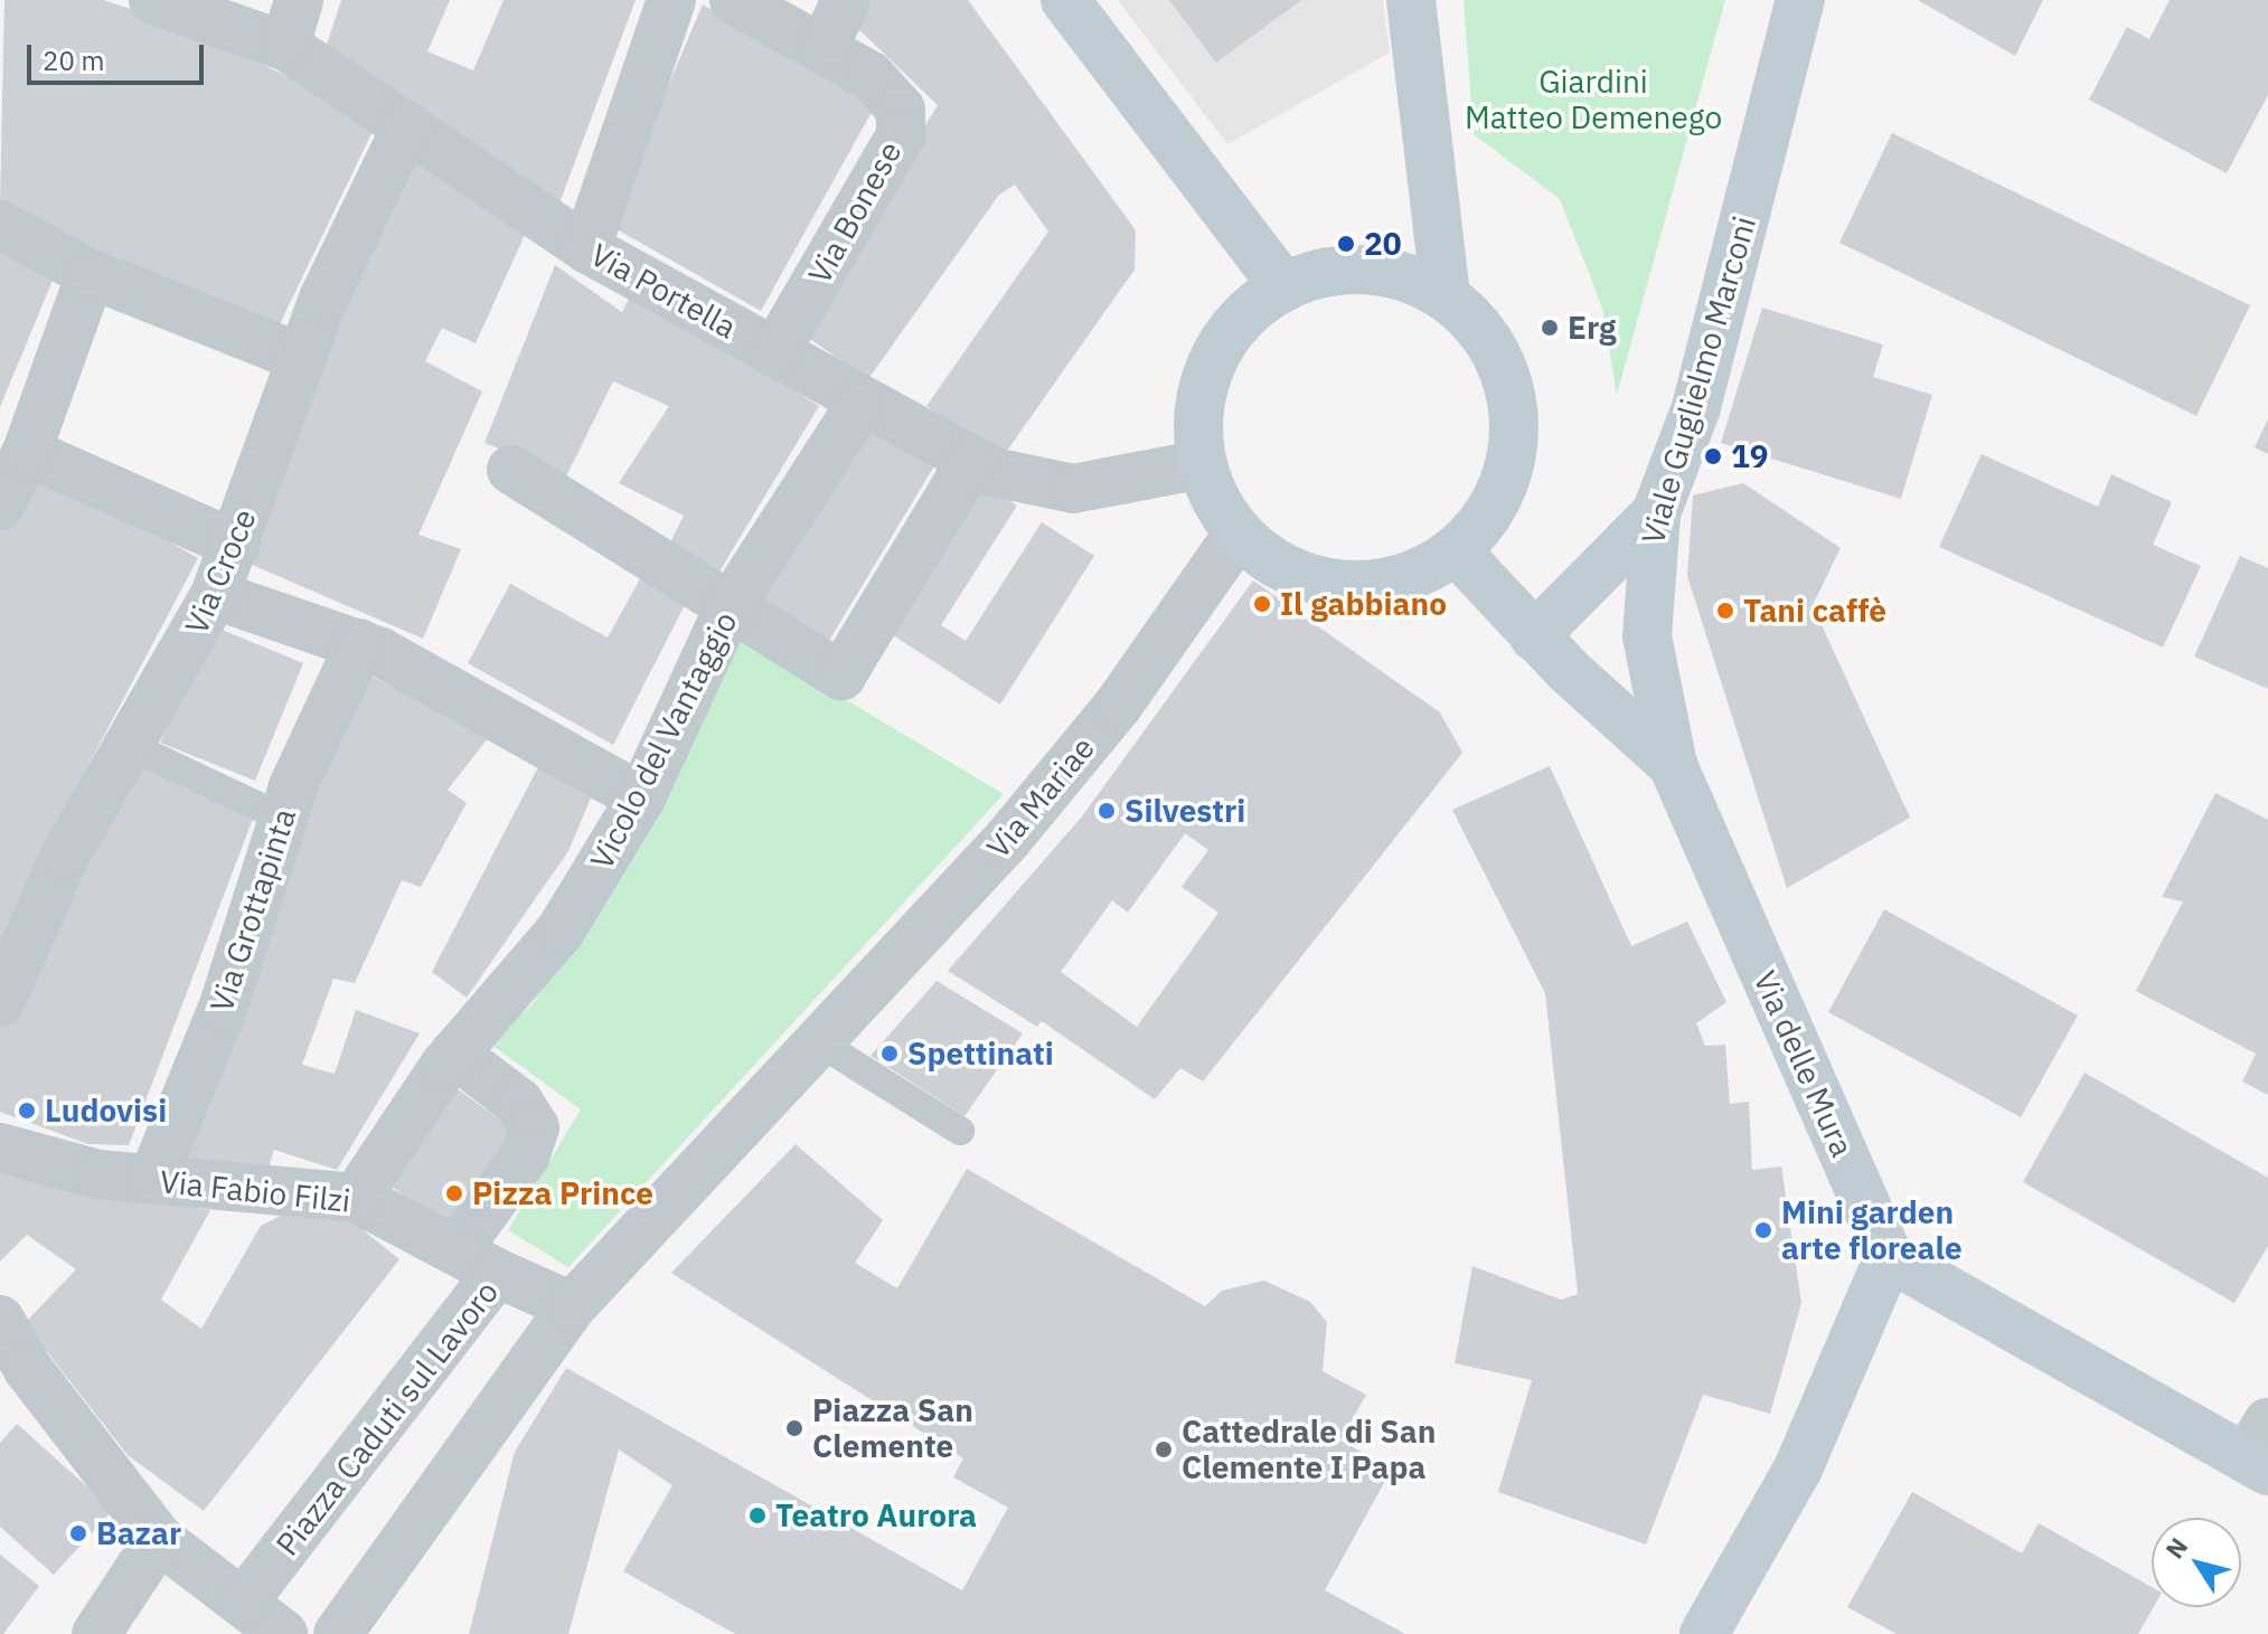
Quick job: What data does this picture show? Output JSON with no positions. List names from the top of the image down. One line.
{"streets":{"street":["Via Bonese","Via Portella","Viale Guglielmo Marconi","Via Croce","Vicolo del Vantaggio","Via Mariae","Via Grottapinta","Via delle Mura","Via Fabio Filzi","Piazza Caduti sul Lavoro"]},"crossings":[["Via Bonese","Via Portella"],["Via Portella","Via Croce"],["Via Portella","Vicolo del Vantaggio"],["Via Portella","Via Mariae"],["Via Portella","Via delle Mura"],["Viale Guglielmo Marconi","Via delle Mura"],["Vicolo del Vantaggio","Via Fabio Filzi"],["Via Mariae","Via delle Mura"],["Via Mariae","Piazza Caduti sul Lavoro"],["Via Grottapinta","Via Fabio Filzi"],["Via Fabio Filzi","Piazza Caduti sul Lavoro"]],"parks":["Giardini Matteo Demenego"],"places":["20","Erg","19","Il gabbiano","Tani caffè","Silvestri","Spettinati","Ludovisi","Pizza Prince","Mini garden arte floreale","Piazza San Clemente","Cattedrale di San Clemente I Papa","Teatro Aurora","Bazar"],"scale_bar":"20 m","north":"top left"}
